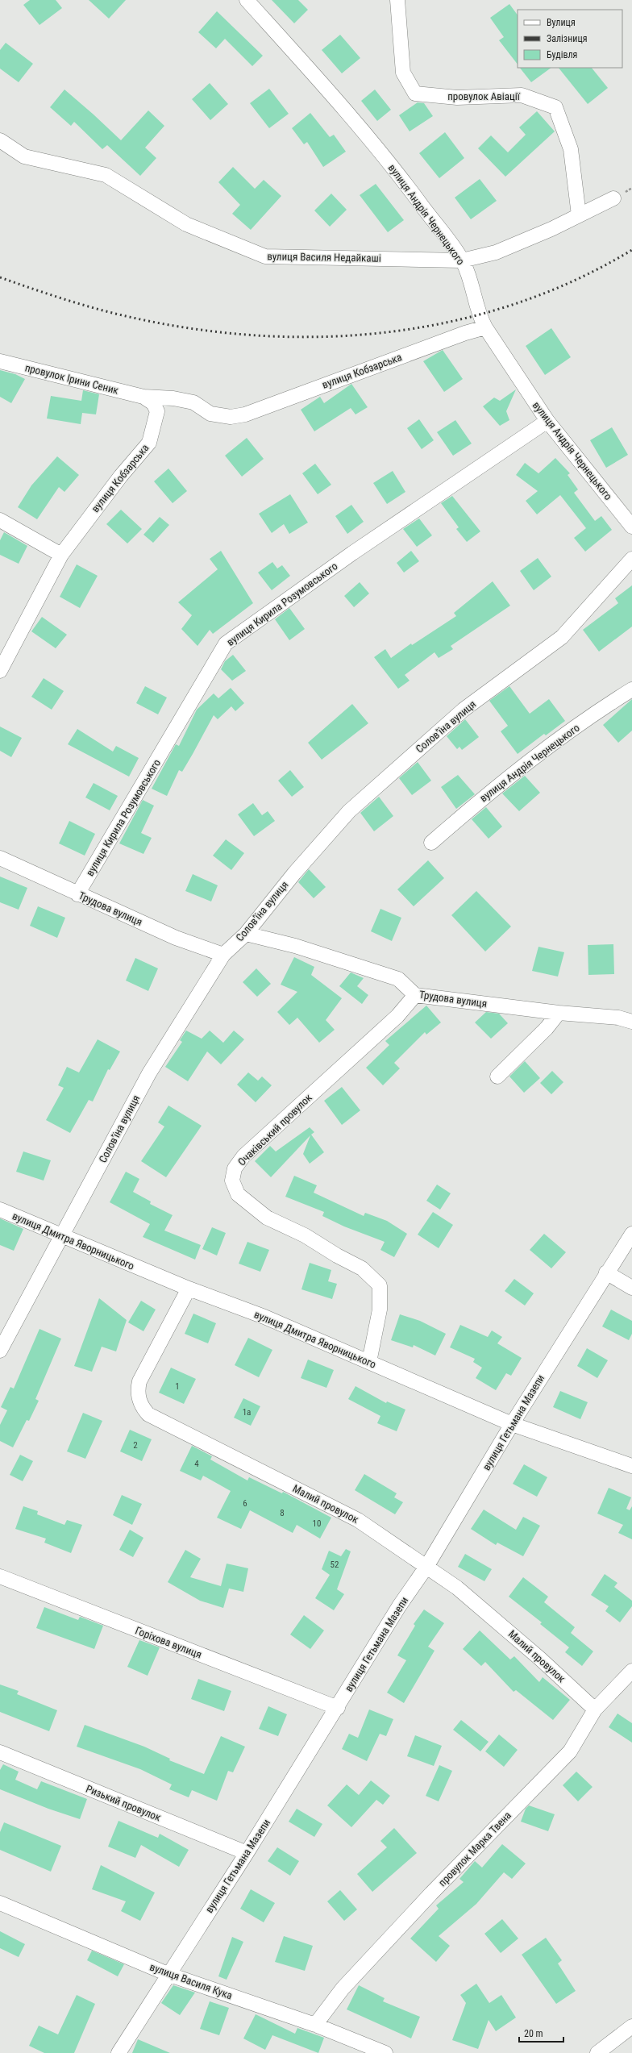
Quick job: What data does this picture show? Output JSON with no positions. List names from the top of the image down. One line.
{"streets":{"street":["провулок Авіації","вулиця Андрія Чернецького","вулиця Василя Недайкаші","вулиця Кобзарська","провулок Ірини Сеник","вулиця Кирила Розумовського","Солов'їна вулиця","Трудова вулиця","Очаківський провулок","вулиця Дмитра Яворницького","вулиця Гетьмана Мазепи","Малий провулок","Горіхова вулиця","Ризький провулок","провулок Марка Твена","вулиця Василя Кука"]},"crossings":[["вулиця Андрія Чернецького","вулиця Василя Недайкаші"],["вулиця Андрія Чернецького","вулиця Кобзарська"],["вулиця Андрія Чернецького","вулиця Кирила Розумовського"],["вулиця Кобзарська","провулок Ірини Сеник"],["вулиця Кирила Розумовського","Трудова вулиця"],["Солов'їна вулиця","Трудова вулиця"],["Солов'їна вулиця","вулиця Дмитра Яворницького"],["Трудова вулиця","Очаківський провулок"],["Очаківський провулок","вулиця Дмитра Яворницького"],["вулиця Дмитра Яворницького","вулиця Гетьмана Мазепи"],["вулиця Дмитра Яворницького","Малий провулок"],["вулиця Гетьмана Мазепи","Малий провулок"],["вулиця Гетьмана Мазепи","Горіхова вулиця"],["вулиця Гетьмана Мазепи","Ризький провулок"],["вулиця Гетьмана Мазепи","вулиця Василя Кука"],["Малий провулок","провулок Марка Твена"],["провулок Марка Твена","вулиця Василя Кука"]],"house_numbers":["1","1а","2","4","6","8","10","52"],"legend":["Вулиця","Залізниця","Будівля"],"scale_bar":"20 m"}
